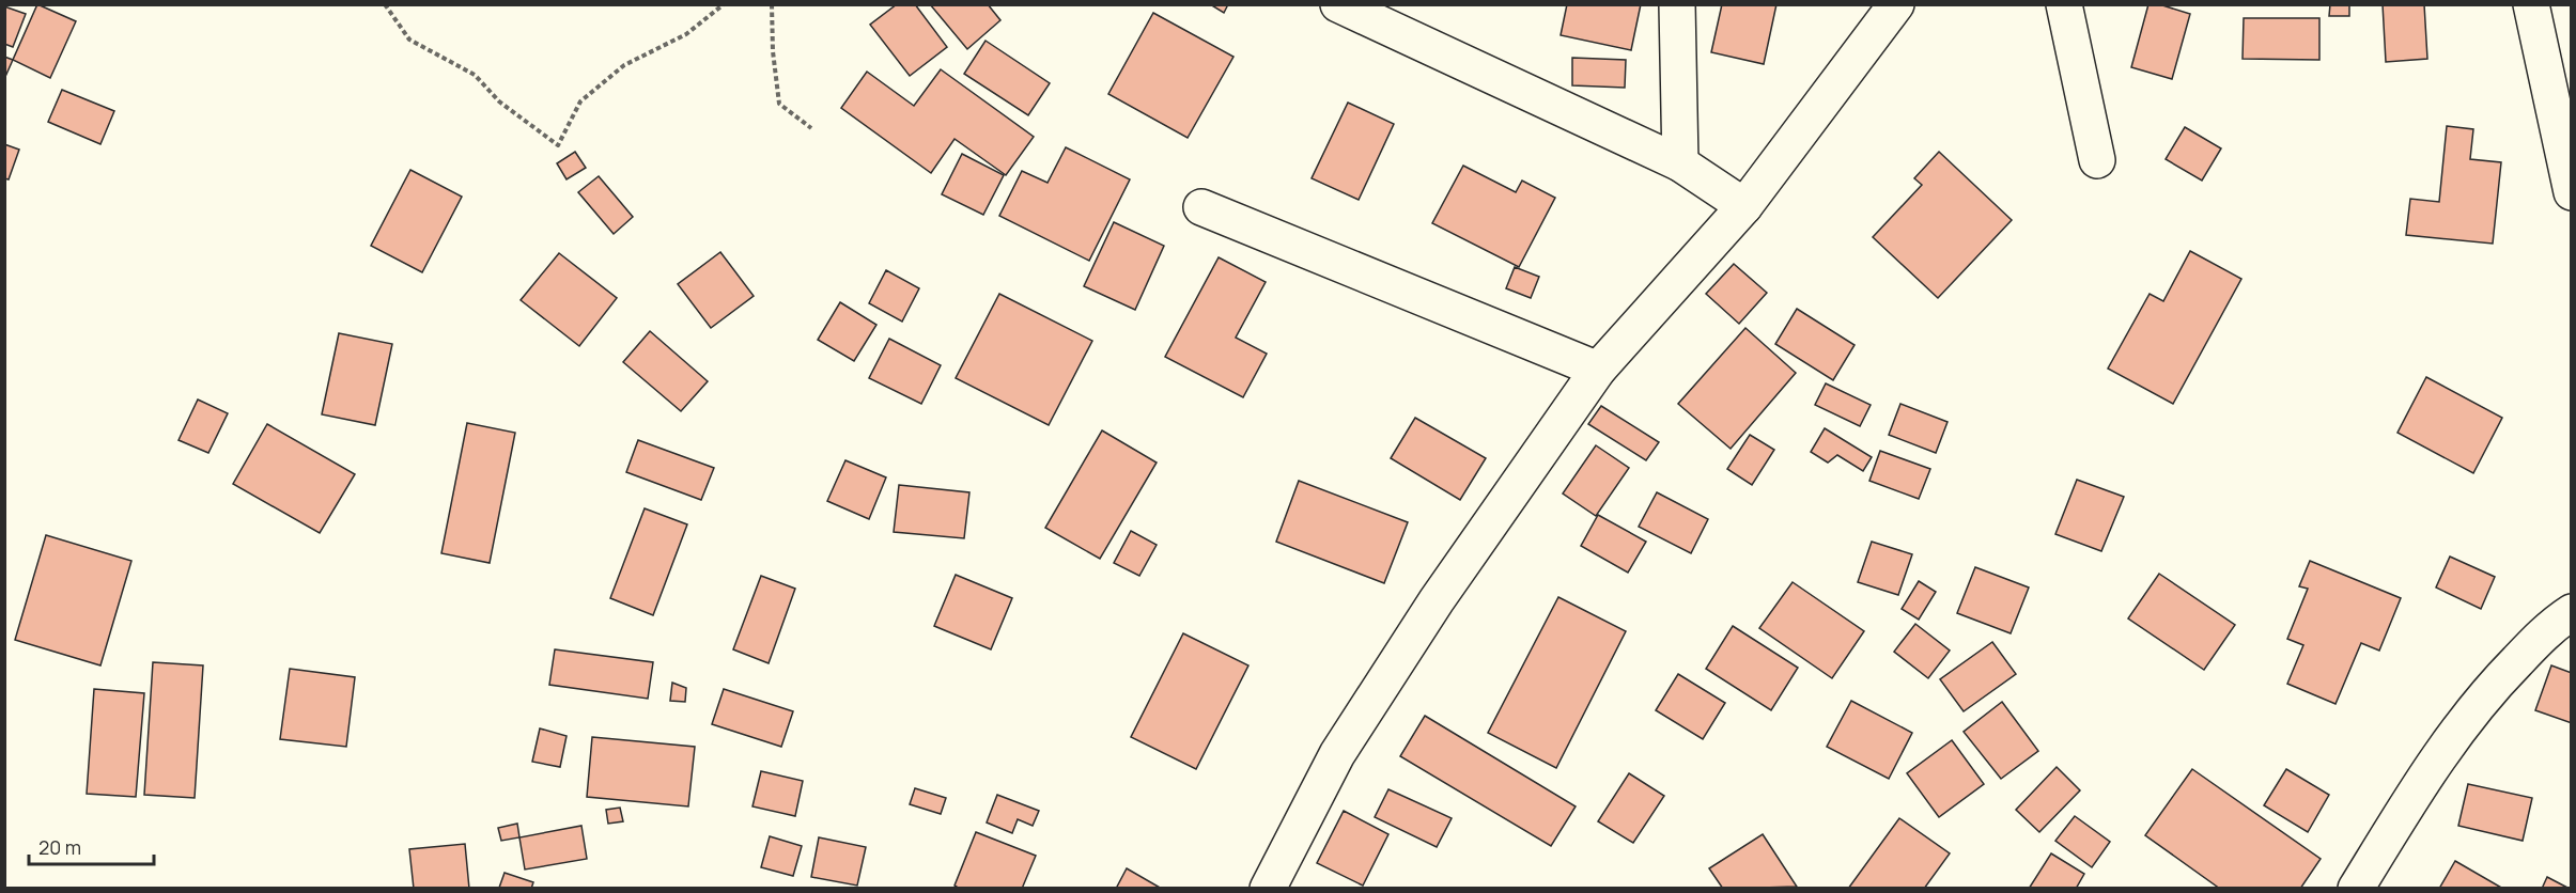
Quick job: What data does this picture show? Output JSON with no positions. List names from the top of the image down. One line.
{"scale_bar":"20 m"}
